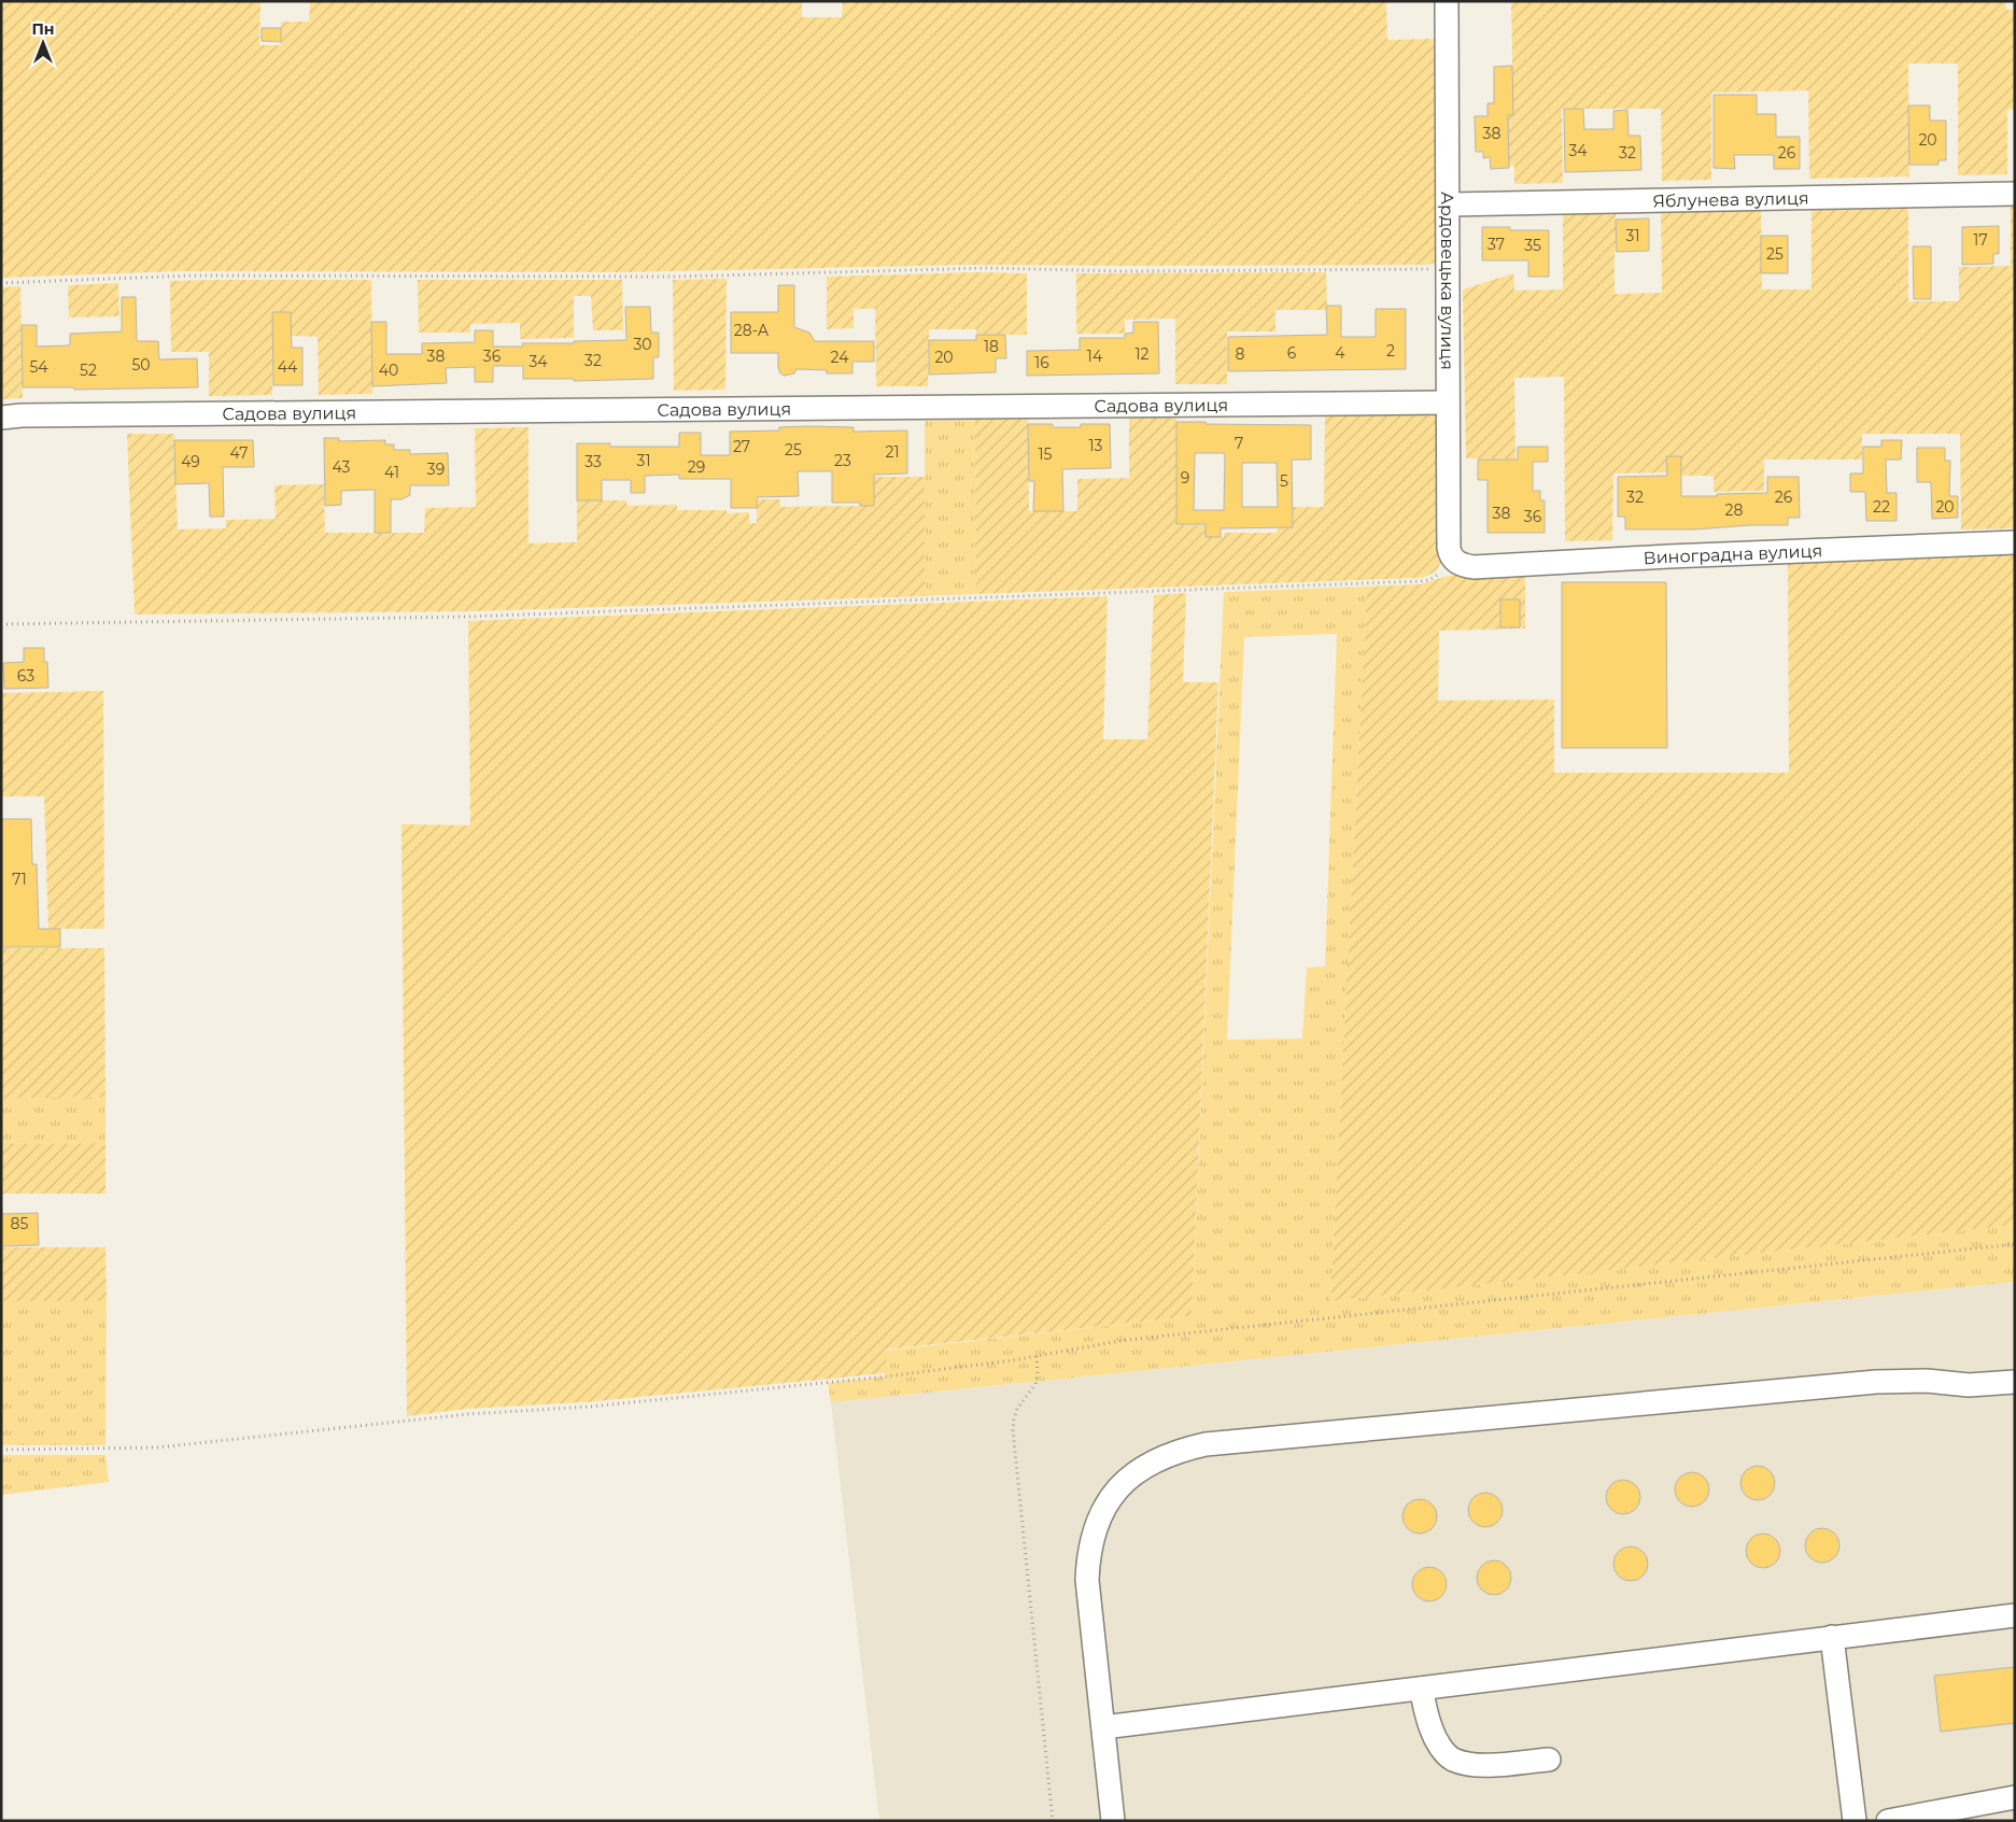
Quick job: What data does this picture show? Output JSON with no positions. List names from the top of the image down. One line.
{"streets":{"street":["Яблунева вулиця","Ардовецька вулиця","Садова вулиця","Виноградна вулиця"]},"crossings":[["Яблунева вулиця","Ардовецька вулиця"],["Ардовецька вулиця","Садова вулиця"],["Ардовецька вулиця","Виноградна вулиця"]],"house_numbers":["38","20","34","32","26","31","17","37","35","25","28-А","30","18","2","6","4","12","8","38","36","14","24","20","32","34","16","50","54","44","52","40","7","13","27","25","21","47","15","31","23","49","33","43","29","39","41","9","5","32","26","22","20","28","38","36","63","71","85"],"north":"top"}
